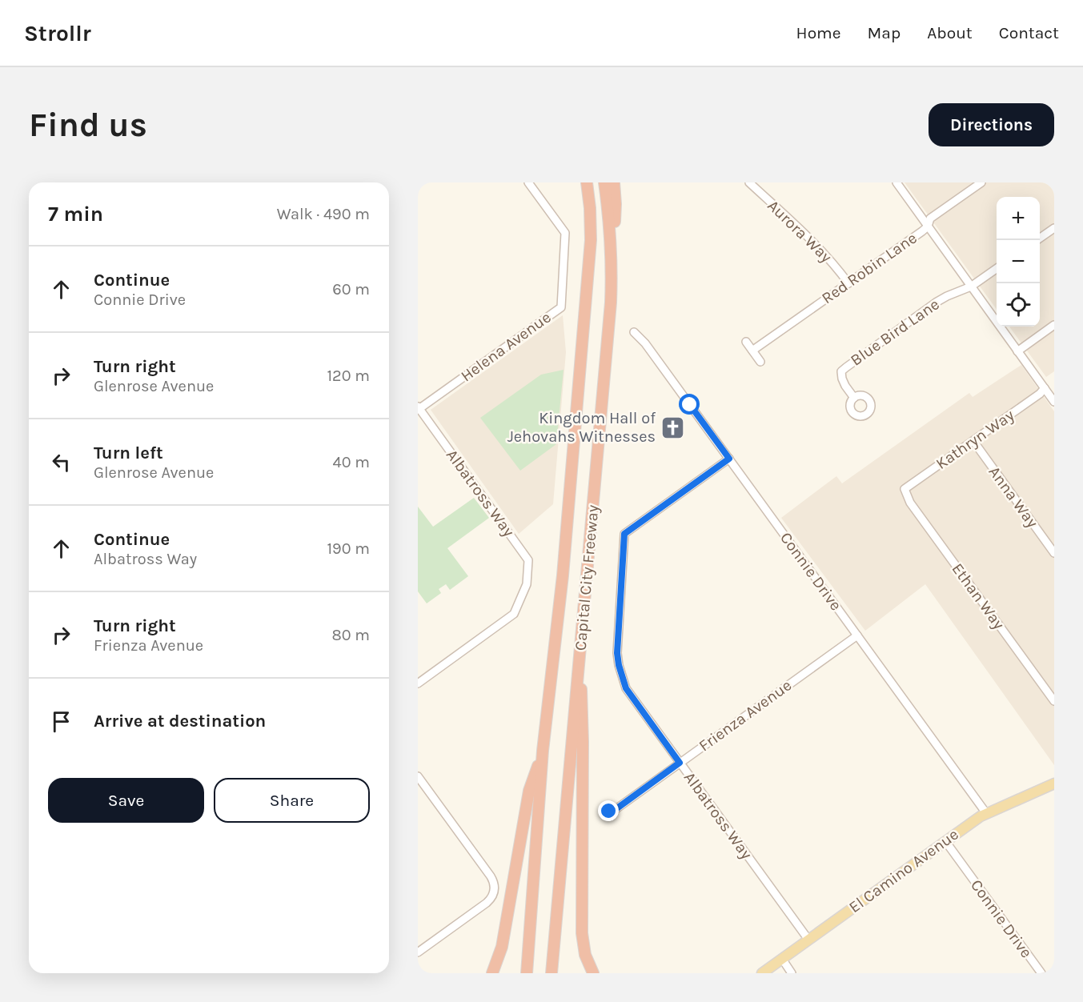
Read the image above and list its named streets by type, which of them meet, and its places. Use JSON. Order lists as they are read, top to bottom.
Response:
{
  "streets": {
    "highway": ["Capital City Freeway"],
    "main road": ["El Camino Avenue"],
    "street": [
      "Aurora Way",
      "Red Robin Lane",
      "Blue Bird Lane",
      "Helena Avenue",
      "Kathryn Way",
      "Albatross Way",
      "Anna Way",
      "Connie Drive",
      "Ethan Way",
      "Frienza Avenue"
    ]
  },
  "crossings": [
    ["Aurora Way", "Red Robin Lane"],
    ["Helena Avenue", "Albatross Way"],
    ["Kathryn Way", "Anna Way"],
    ["Kathryn Way", "Ethan Way"],
    ["Albatross Way", "Connie Drive"],
    ["Albatross Way", "Frienza Avenue"],
    ["Albatross Way", "El Camino Avenue"],
    ["Connie Drive", "Frienza Avenue"],
    ["Connie Drive", "El Camino Avenue"]
  ],
  "places": {
    "church": ["Kingdom Hall of Jehovahs Witnesses"]
  },
  "page": {
    "header": "Strollr",
    "nav": [
      "Home",
      "Map",
      "About",
      "Contact"
    ],
    "buttons": [
      "Directions",
      ["Save", "Share"]
    ],
    "title": "Find us",
    "heading": ["7 min", "Walk · 490 m"],
    "map_buttons": ["+", "−"],
    "list": [
      ["Continue", "Connie Drive", "60 m"],
      ["Turn right", "Glenrose Avenue", "120 m"],
      ["Turn left", "Glenrose Avenue", "40 m"],
      ["Continue", "Albatross Way", "190 m"],
      ["Turn right", "Frienza Avenue", "80 m"],
      "Arrive at destination"
    ]
  }
}
